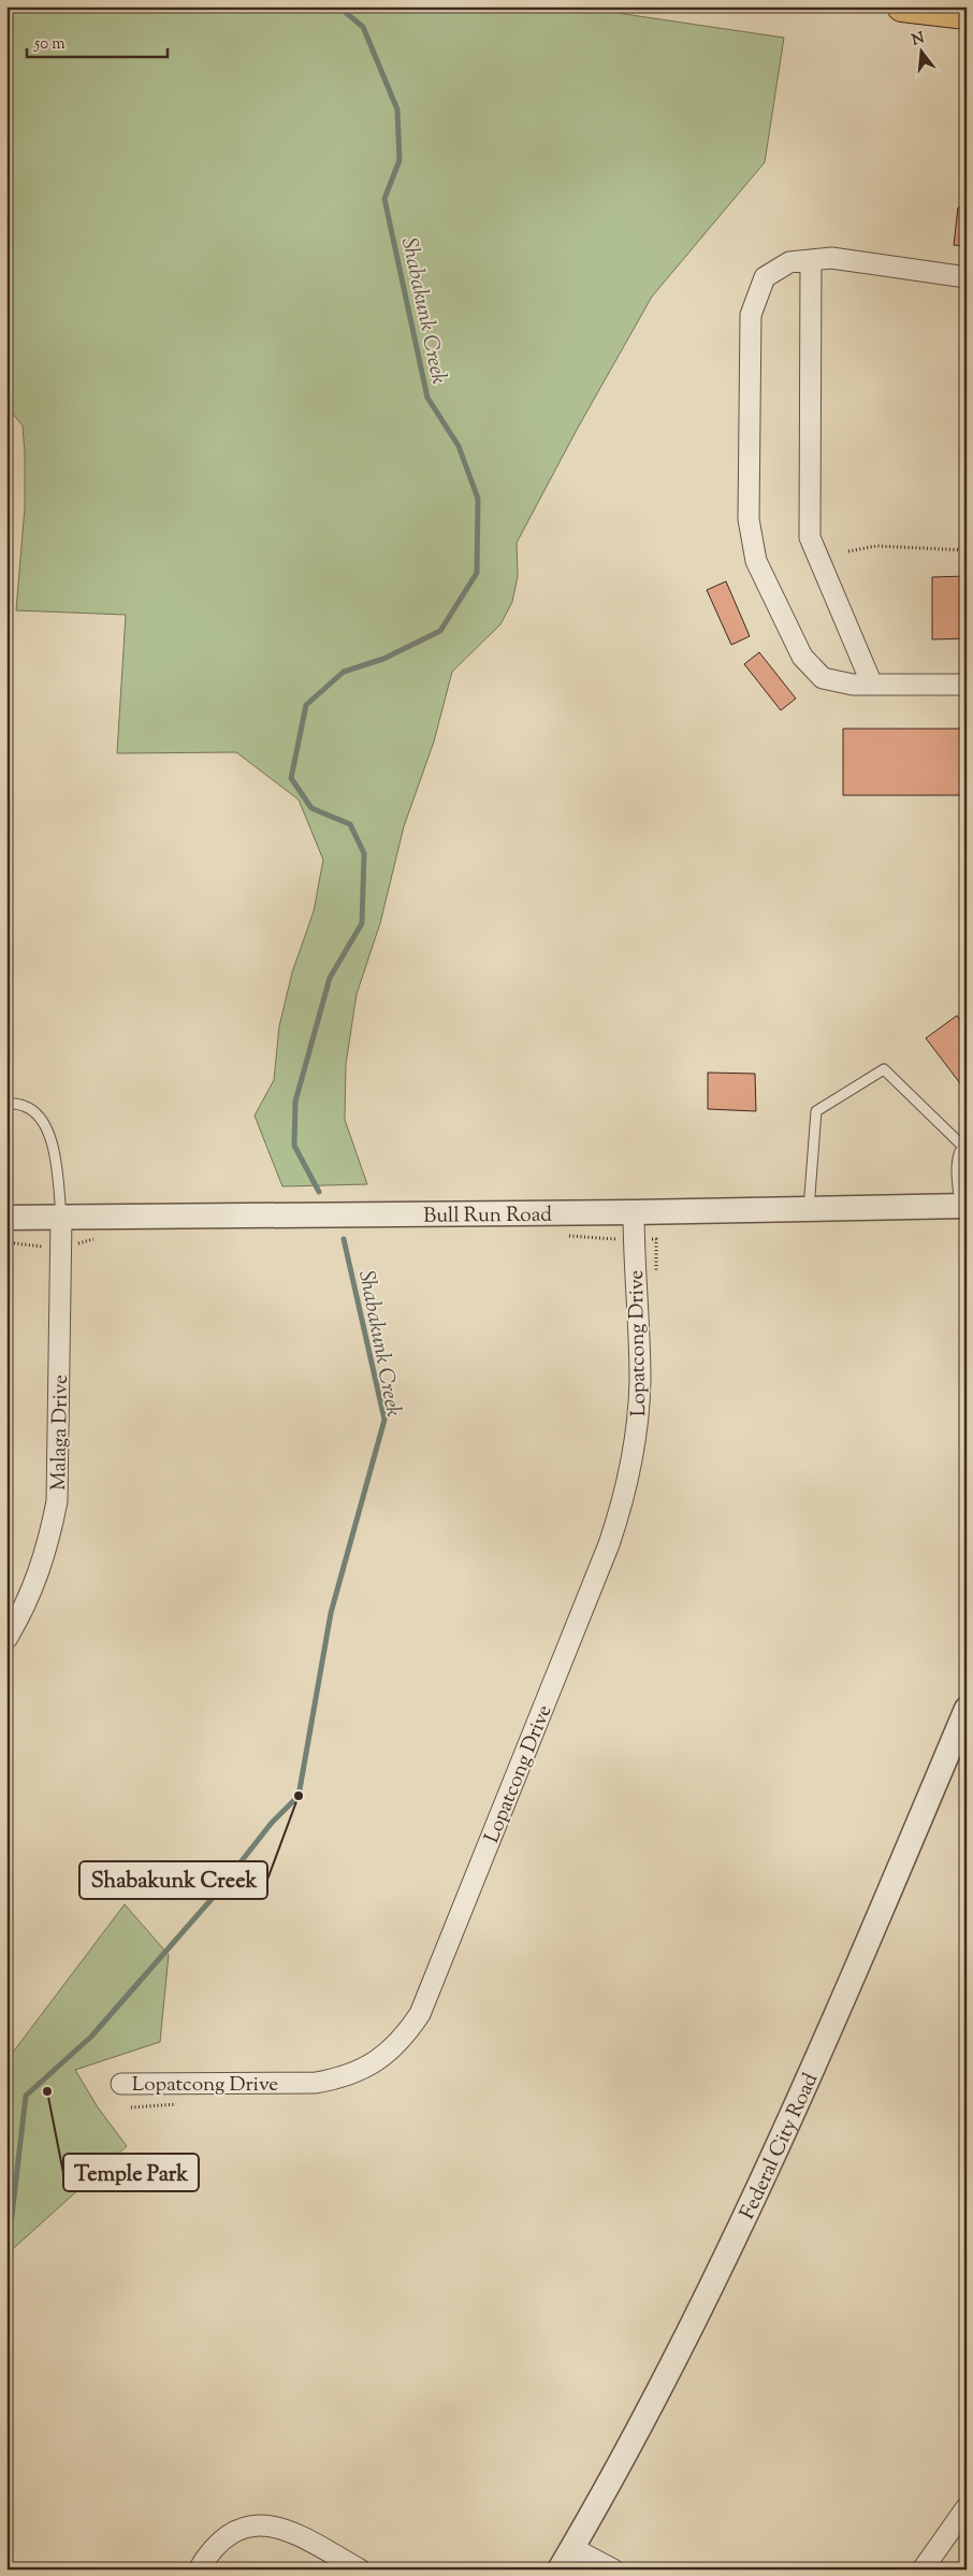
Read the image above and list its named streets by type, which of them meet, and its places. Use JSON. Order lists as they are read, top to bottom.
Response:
{
  "streets": {
    "street": [
      "Bull Run Road",
      "Lopatcong Drive",
      "Malaga Drive",
      "Federal City Road"
    ]
  },
  "crossings": [
    ["Bull Run Road", "Lopatcong Drive"],
    ["Bull Run Road", "Malaga Drive"]
  ],
  "water": ["Shabakunk Creek"],
  "places": ["Shabakunk Creek", "Temple Park"],
  "scale_bar": "50 m",
  "north": "top"
}
